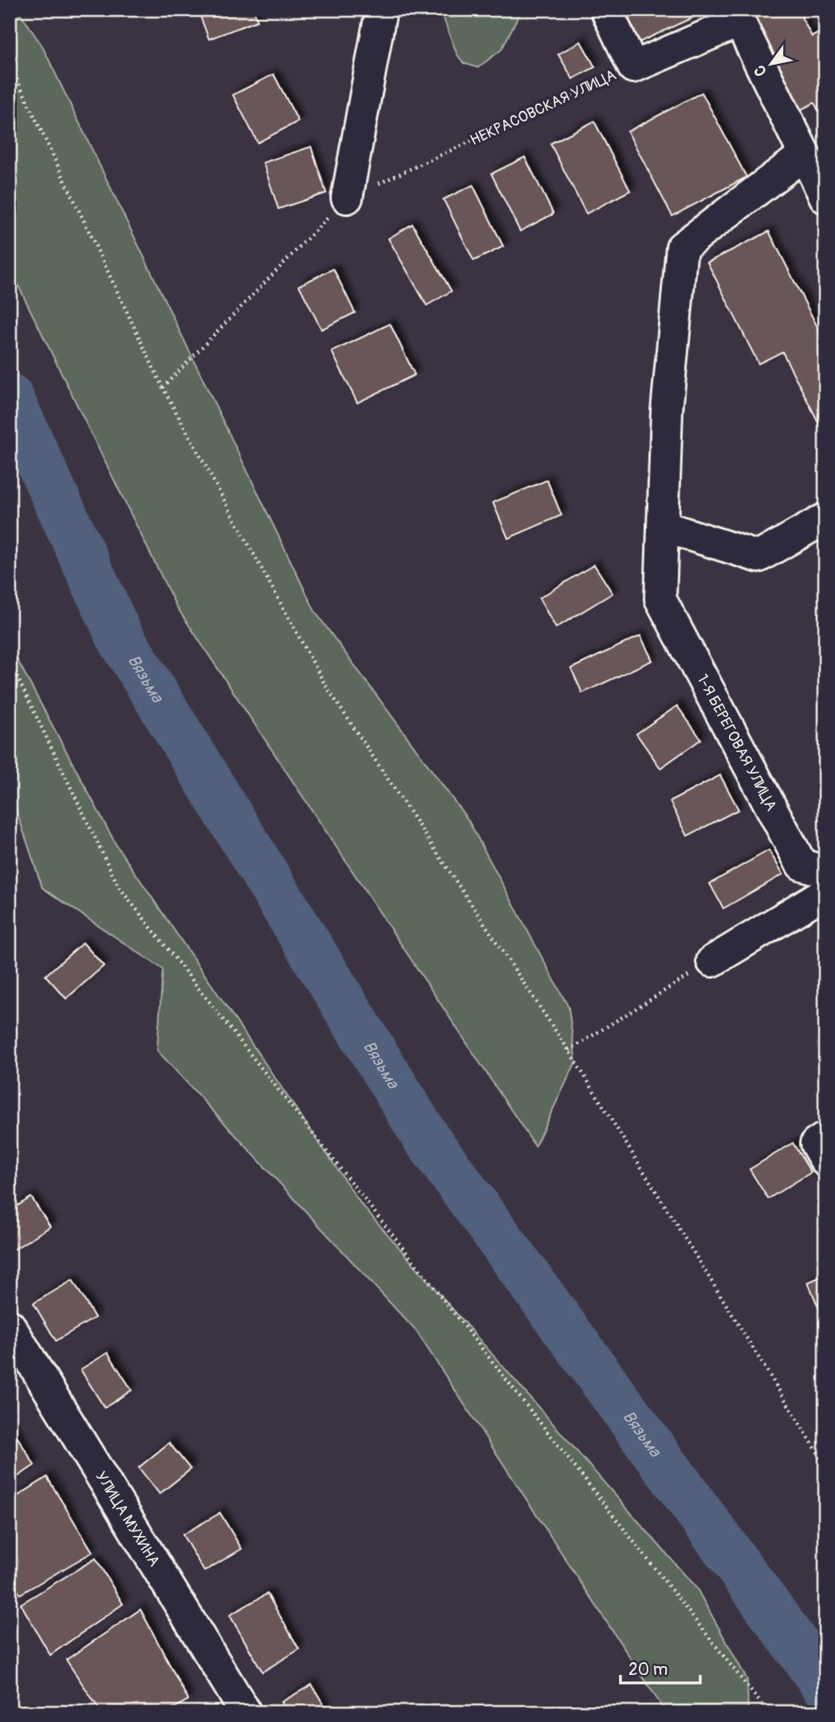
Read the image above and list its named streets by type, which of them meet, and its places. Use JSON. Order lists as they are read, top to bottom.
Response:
{
  "streets": {
    "street": ["НЕКРАСОВСКАЯ УЛИЦА", "1-Я БЕРЕГОВАЯ УЛИЦА", "УЛИЦА МУХИНА"]
  },
  "water": ["Вязьма"],
  "scale_bar": "20 m",
  "north": "bottom left"
}
